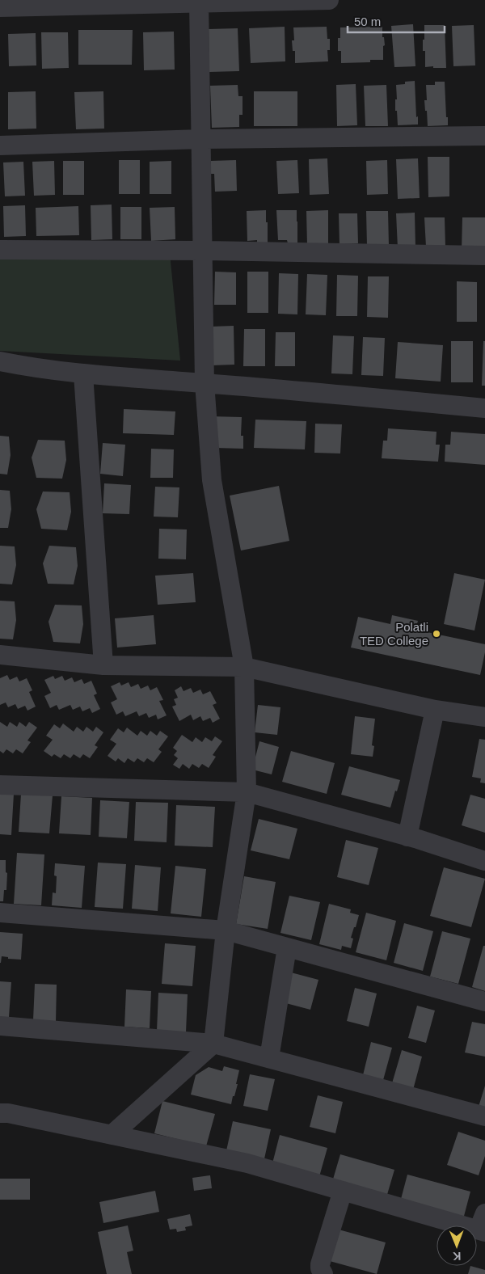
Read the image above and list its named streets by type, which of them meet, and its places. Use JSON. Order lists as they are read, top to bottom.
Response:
{
  "places": ["Polatli TED College"],
  "scale_bar": "50 m",
  "north": "bottom"
}
